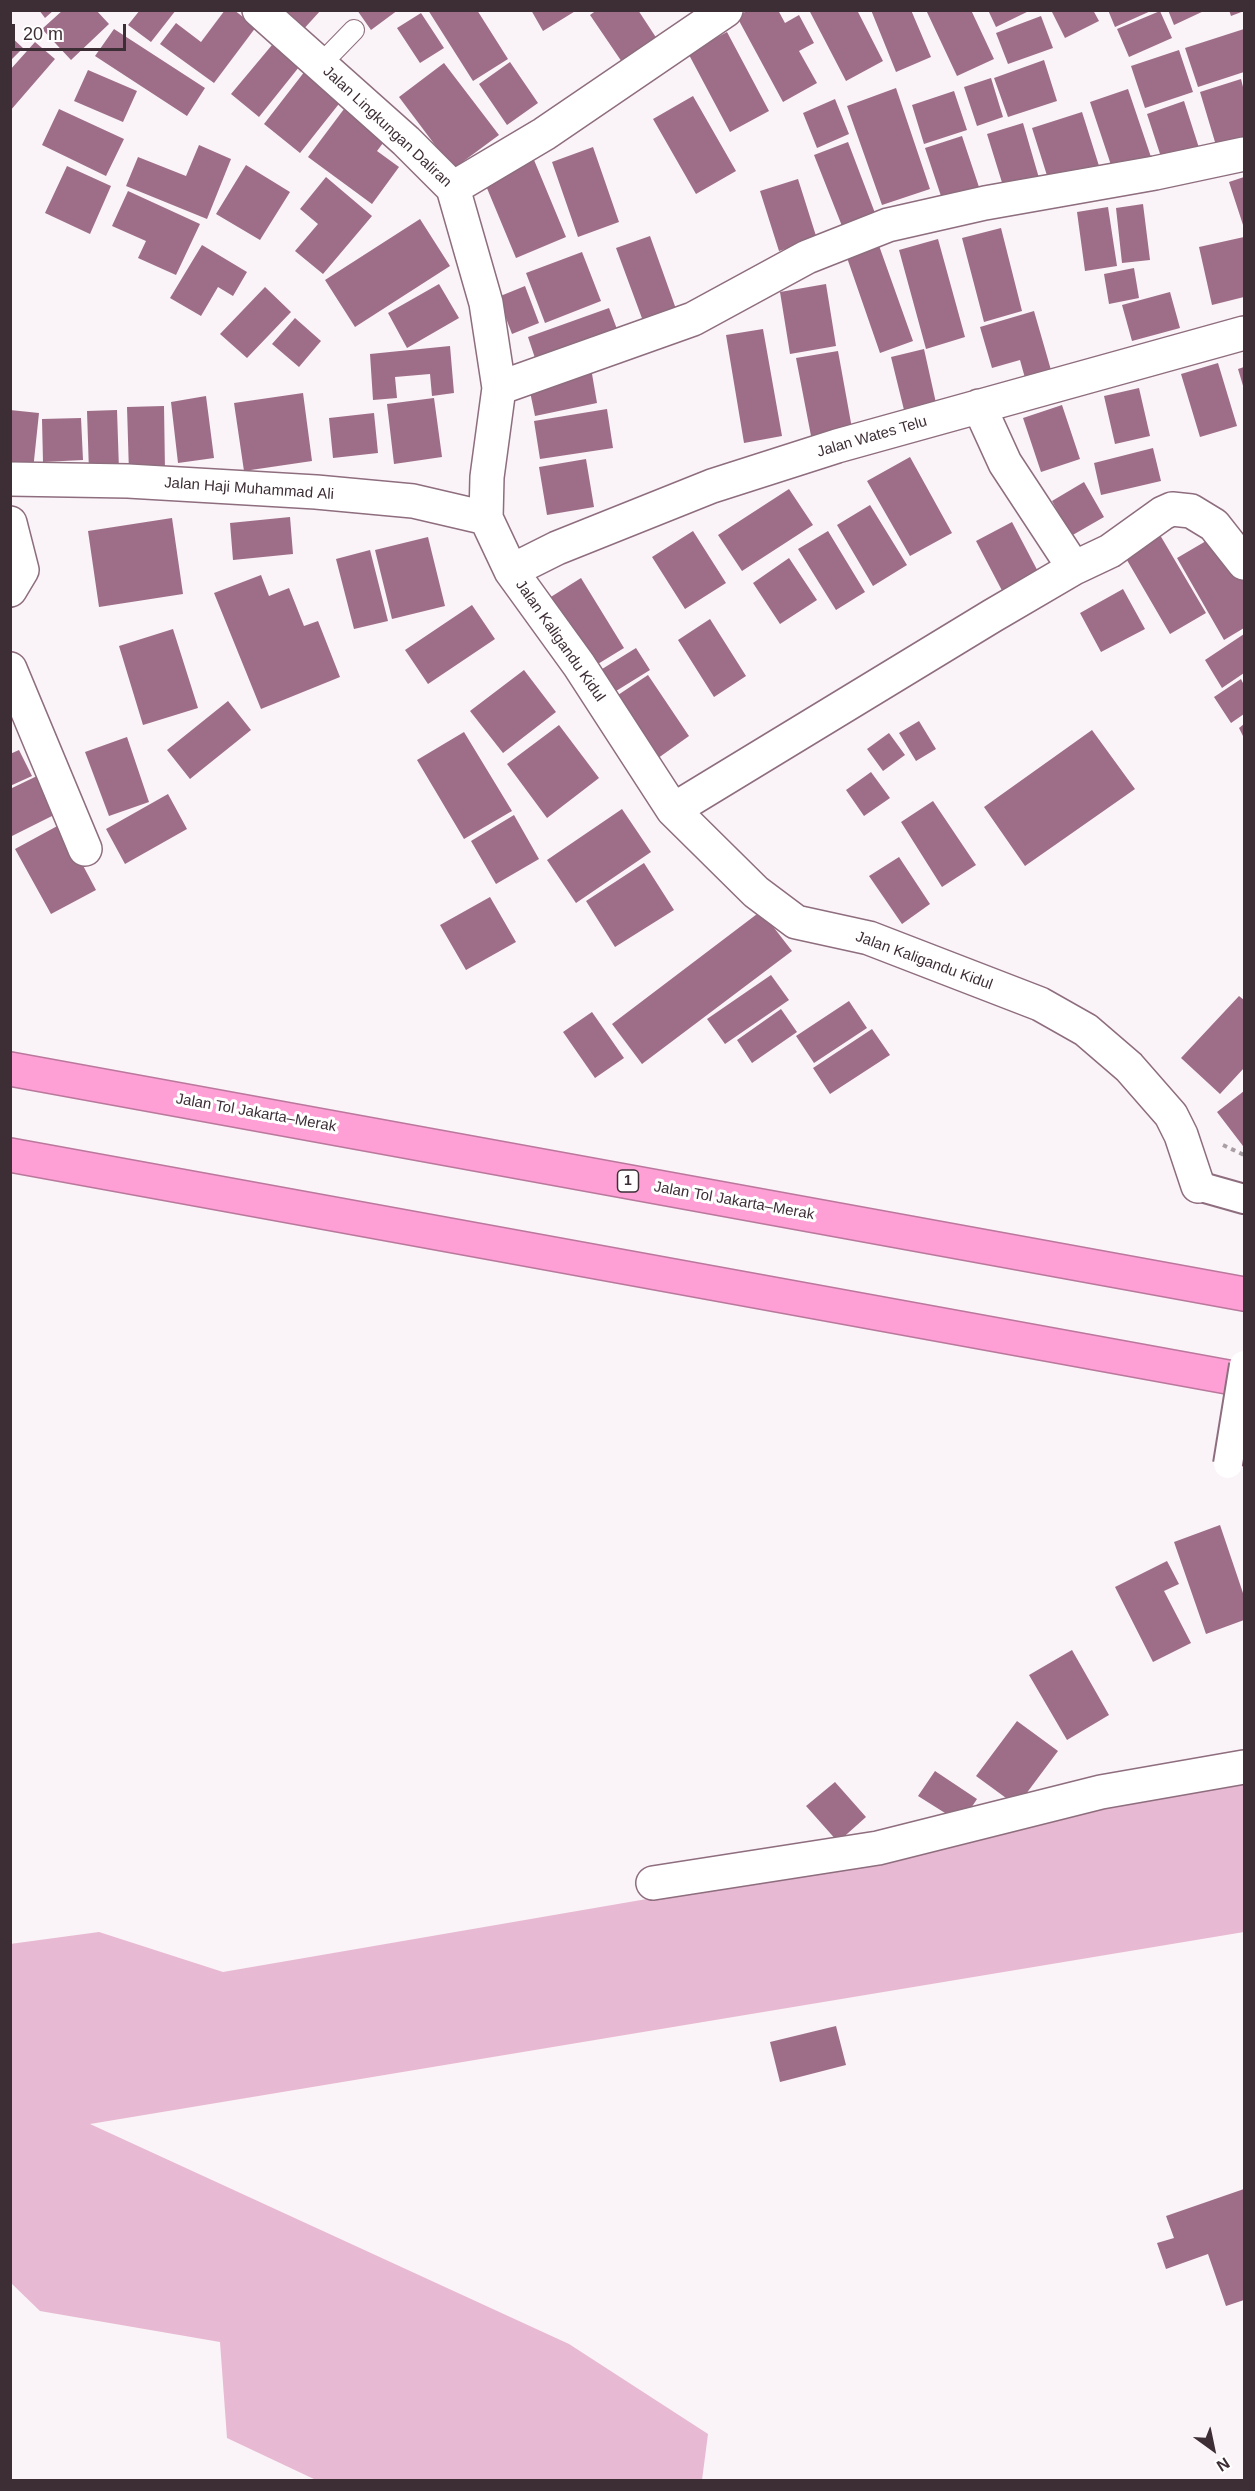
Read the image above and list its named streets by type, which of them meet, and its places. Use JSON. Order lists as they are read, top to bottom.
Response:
{
  "streets": {
    "highway": ["Jalan Tol Jakarta–Merak", "1"],
    "street": [
      "Jalan Lingkungan Daliran",
      "Jalan Wates Telu",
      "Jalan Haji Muhammad Ali",
      "Jalan Kaligandu Kidul"
    ]
  },
  "crossings": [
    ["Jalan Lingkungan Daliran", "Jalan Haji Muhammad Ali"],
    ["Jalan Lingkungan Daliran", "Jalan Kaligandu Kidul"],
    ["Jalan Wates Telu", "Jalan Kaligandu Kidul"],
    ["Jalan Haji Muhammad Ali", "Jalan Kaligandu Kidul"]
  ],
  "scale_bar": "20 m",
  "north": "bottom right"
}
